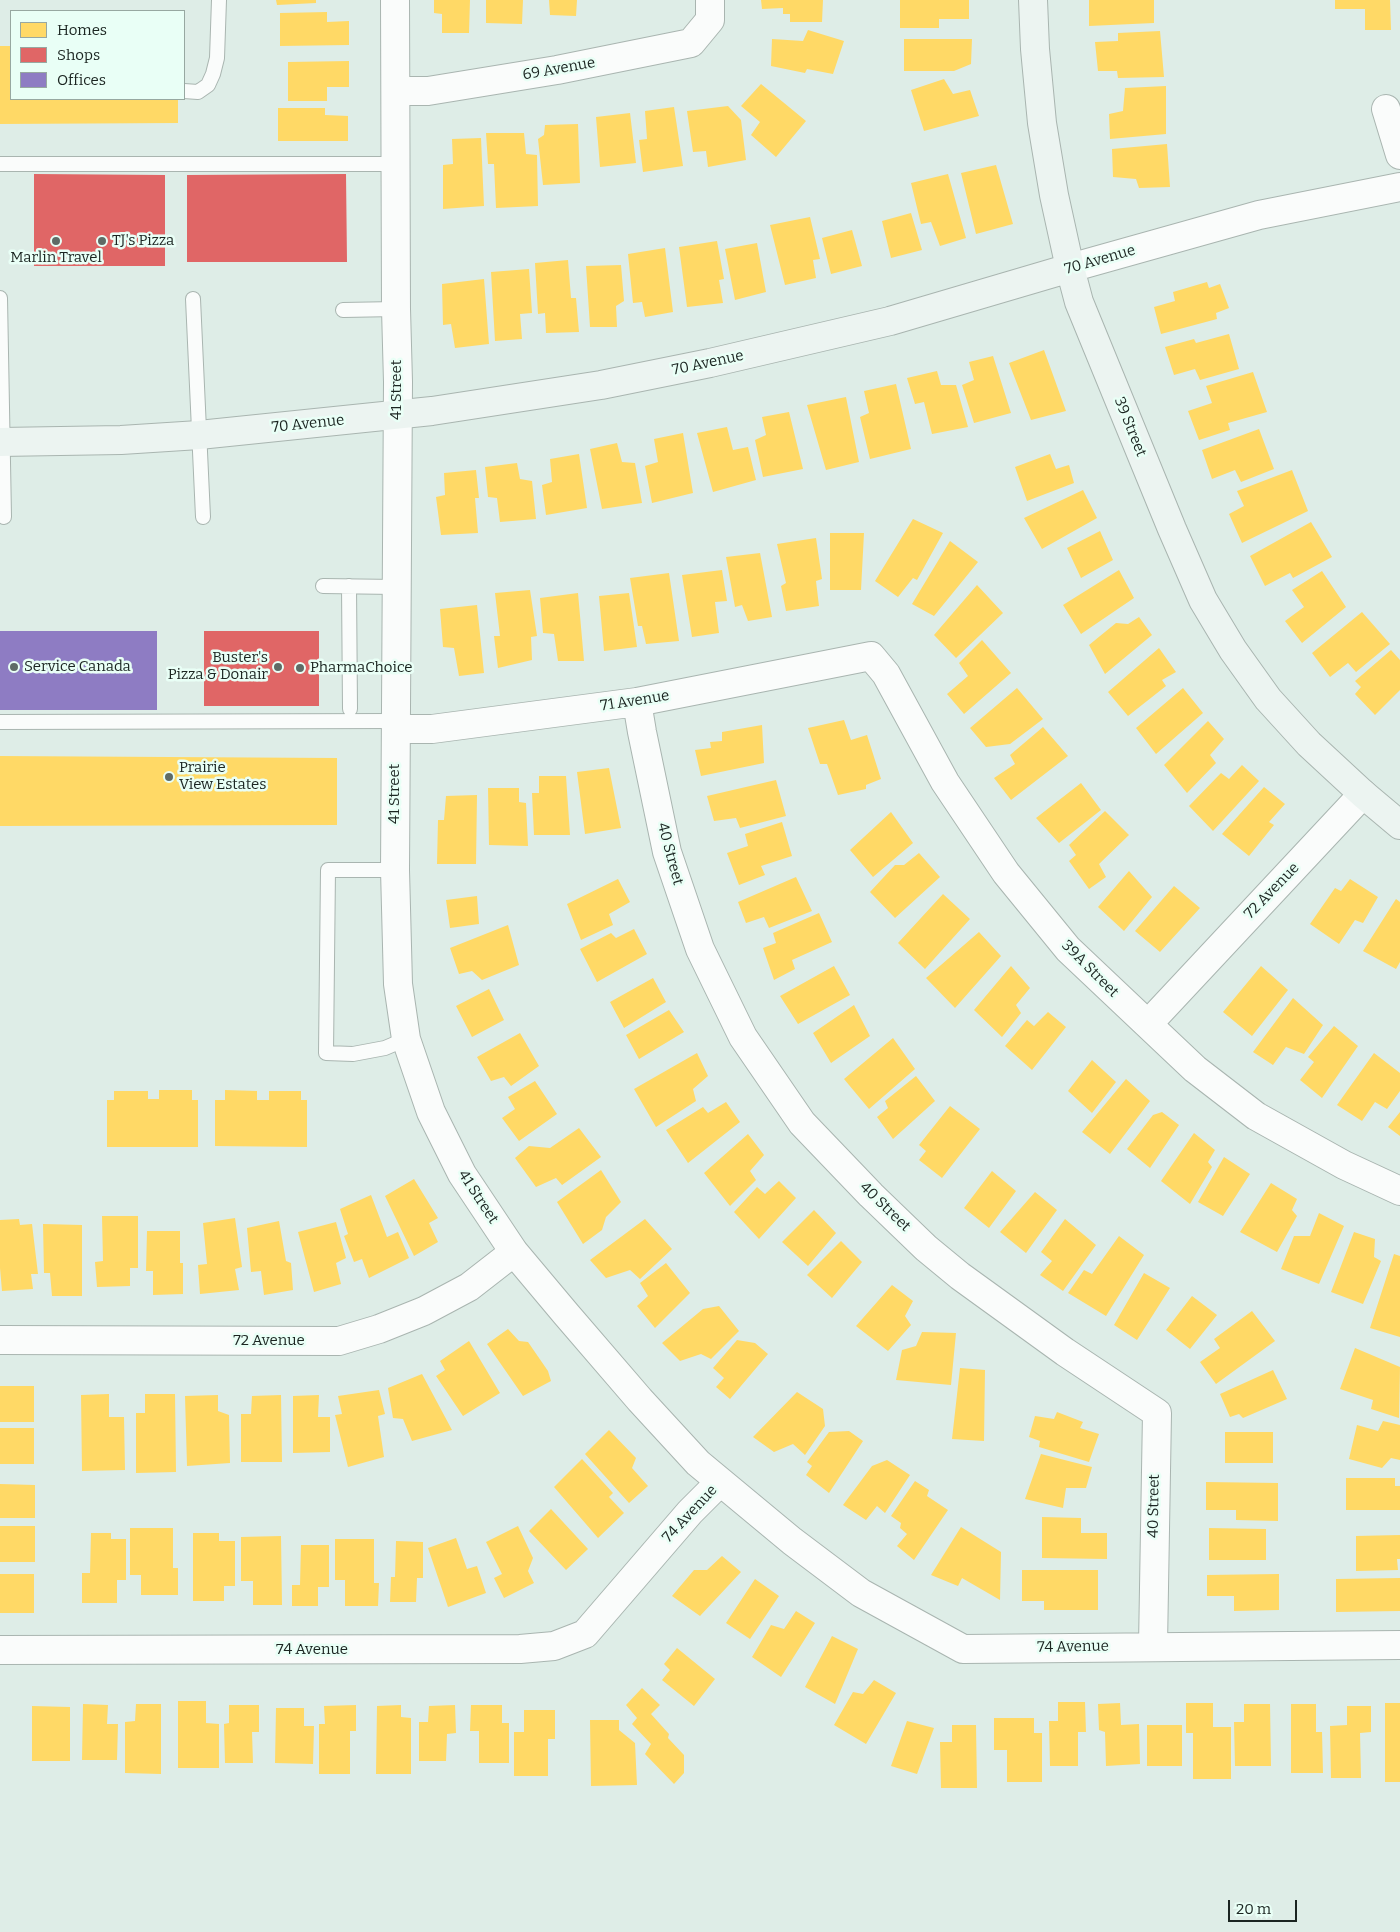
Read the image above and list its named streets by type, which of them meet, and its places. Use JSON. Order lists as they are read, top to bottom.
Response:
{
  "streets": {
    "street": [
      "69 Avenue",
      "70 Avenue",
      "41 Street",
      "39 Street",
      "71 Avenue",
      "40 Street",
      "72 Avenue",
      "39A Street",
      "74 Avenue"
    ]
  },
  "crossings": [
    ["69 Avenue", "41 Street"],
    ["70 Avenue", "41 Street"],
    ["70 Avenue", "39 Street"],
    ["41 Street", "71 Avenue"],
    ["41 Street", "72 Avenue"],
    ["41 Street", "74 Avenue"],
    ["39 Street", "72 Avenue"],
    ["71 Avenue", "40 Street"],
    ["71 Avenue", "39A Street"],
    ["40 Street", "74 Avenue"],
    ["72 Avenue", "39A Street"]
  ],
  "places": [
    "Marlin Travel",
    "TJ's Pizza",
    "Service Canada",
    "Buster's Pizza & Donair",
    "PharmaChoice",
    "Prairie View Estates"
  ],
  "legend": ["Homes", "Shops", "Offices"],
  "scale_bar": "20 m"
}
